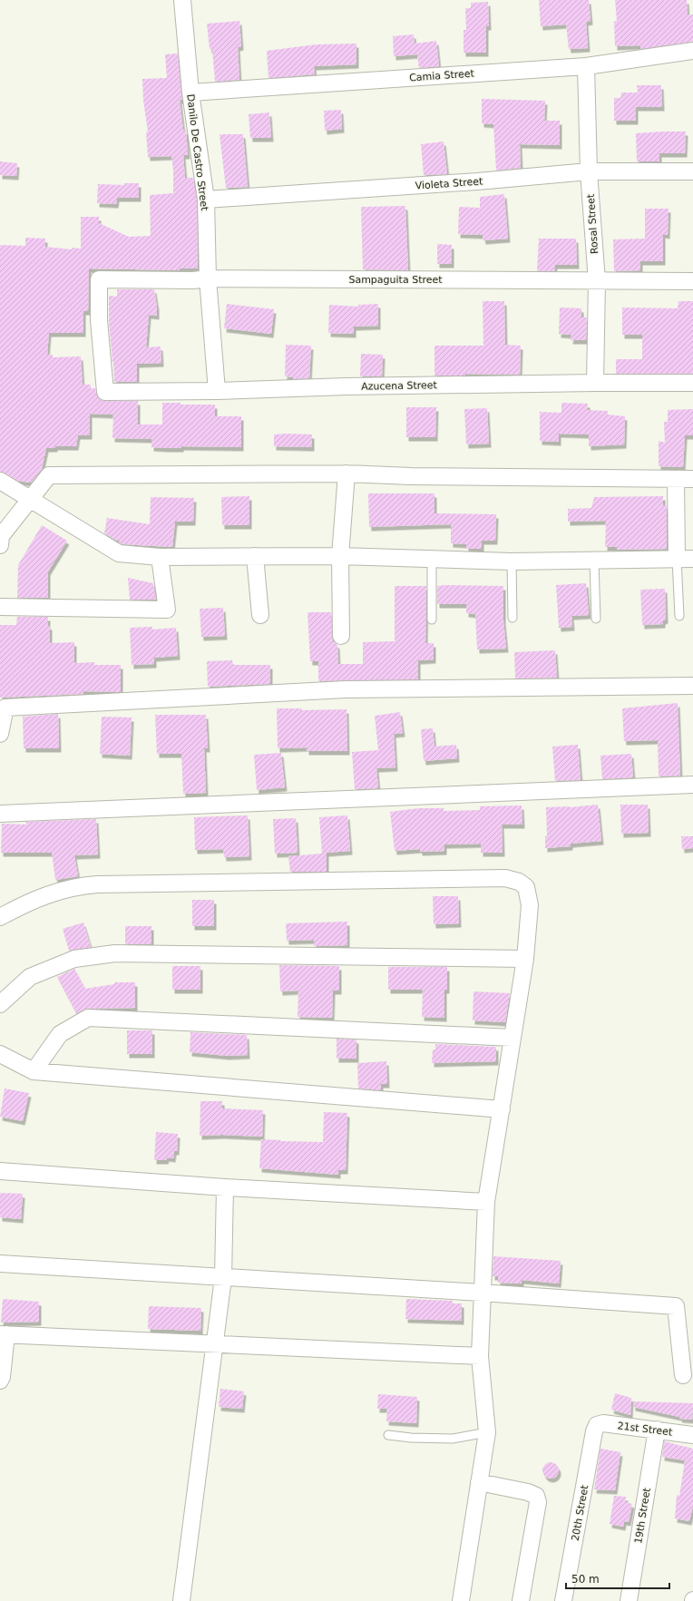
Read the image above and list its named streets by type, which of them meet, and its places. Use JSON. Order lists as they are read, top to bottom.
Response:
{
  "streets": {
    "street": [
      "Camia Street",
      "Danilo De Castro Street",
      "Violeta Street",
      "Rosal Street",
      "Sampaguita Street",
      "Azucena Street",
      "21st Street",
      "20th Street",
      "19th Street"
    ]
  },
  "crossings": [
    ["Camia Street", "Danilo De Castro Street"],
    ["Camia Street", "Rosal Street"],
    ["Danilo De Castro Street", "Violeta Street"],
    ["Danilo De Castro Street", "Sampaguita Street"],
    ["Danilo De Castro Street", "Azucena Street"],
    ["Violeta Street", "Rosal Street"],
    ["Rosal Street", "Sampaguita Street"],
    ["Rosal Street", "Azucena Street"],
    ["Sampaguita Street", "Azucena Street"],
    ["21st Street", "20th Street"],
    ["21st Street", "19th Street"]
  ],
  "scale_bar": "50 m"
}
